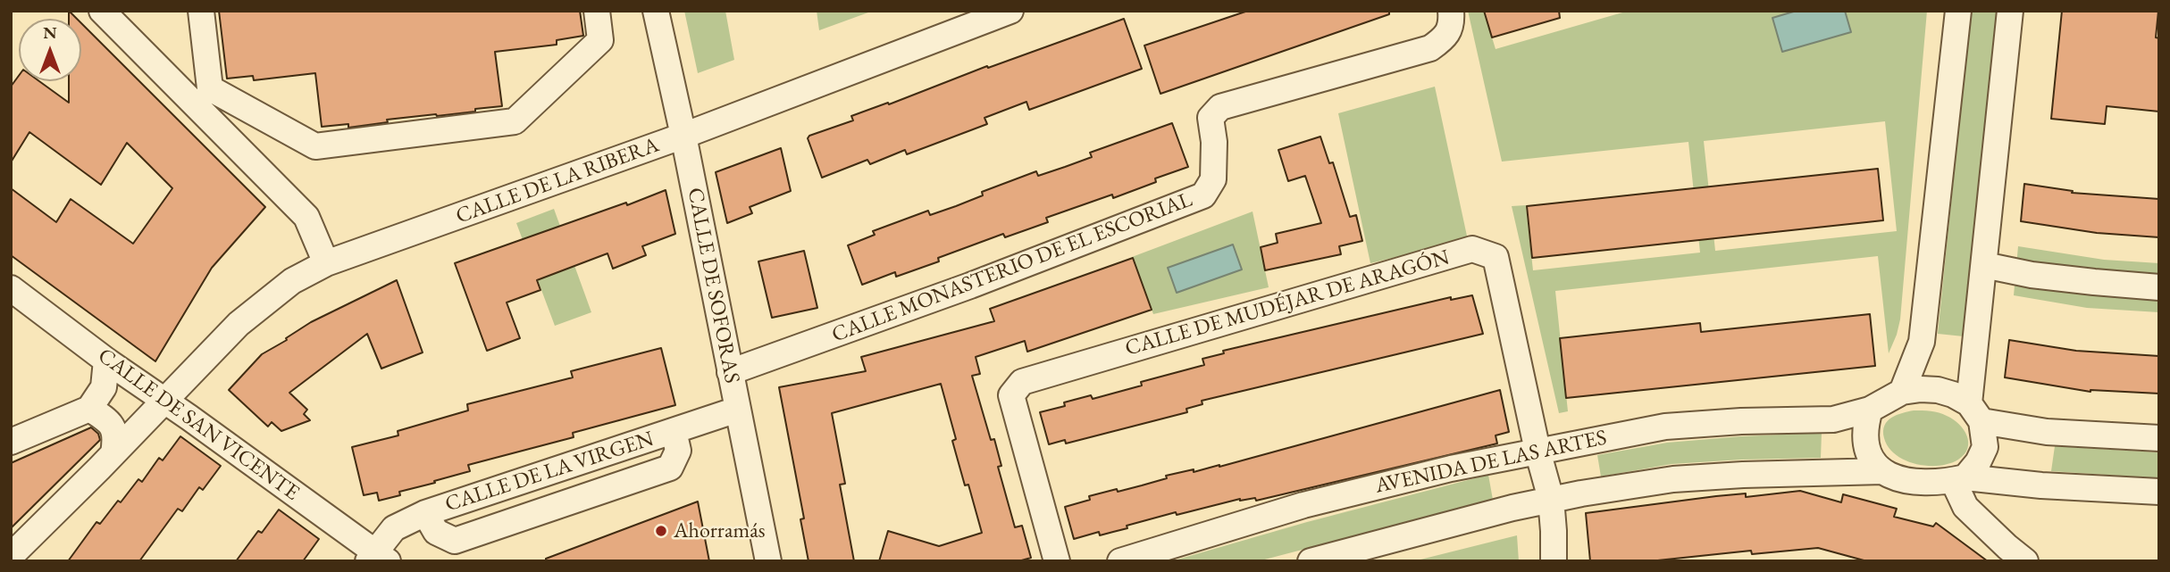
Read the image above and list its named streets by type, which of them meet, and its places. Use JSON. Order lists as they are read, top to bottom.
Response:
{
  "streets": {
    "street": [
      "CALLE DE LA RIBERA",
      "CALLE MONASTERIO DE EL ESCORIAL",
      "CALLE DE SOFORAS",
      "CALLE DE MUDÉJAR DE ARAGÓN",
      "CALLE DE SAN VICENTE",
      "AVENIDA DE LAS ARTES",
      "CALLE DE LA VIRGEN"
    ]
  },
  "crossings": [
    ["CALLE DE LA RIBERA", "CALLE DE SOFORAS"],
    ["CALLE DE LA RIBERA", "CALLE DE SAN VICENTE"],
    ["CALLE MONASTERIO DE EL ESCORIAL", "CALLE DE SOFORAS"],
    ["CALLE DE SOFORAS", "CALLE DE LA VIRGEN"],
    ["CALLE DE MUDÉJAR DE ARAGÓN", "AVENIDA DE LAS ARTES"],
    ["CALLE DE SAN VICENTE", "CALLE DE LA VIRGEN"]
  ],
  "places": ["Ahorramás"],
  "north": "top"
}
